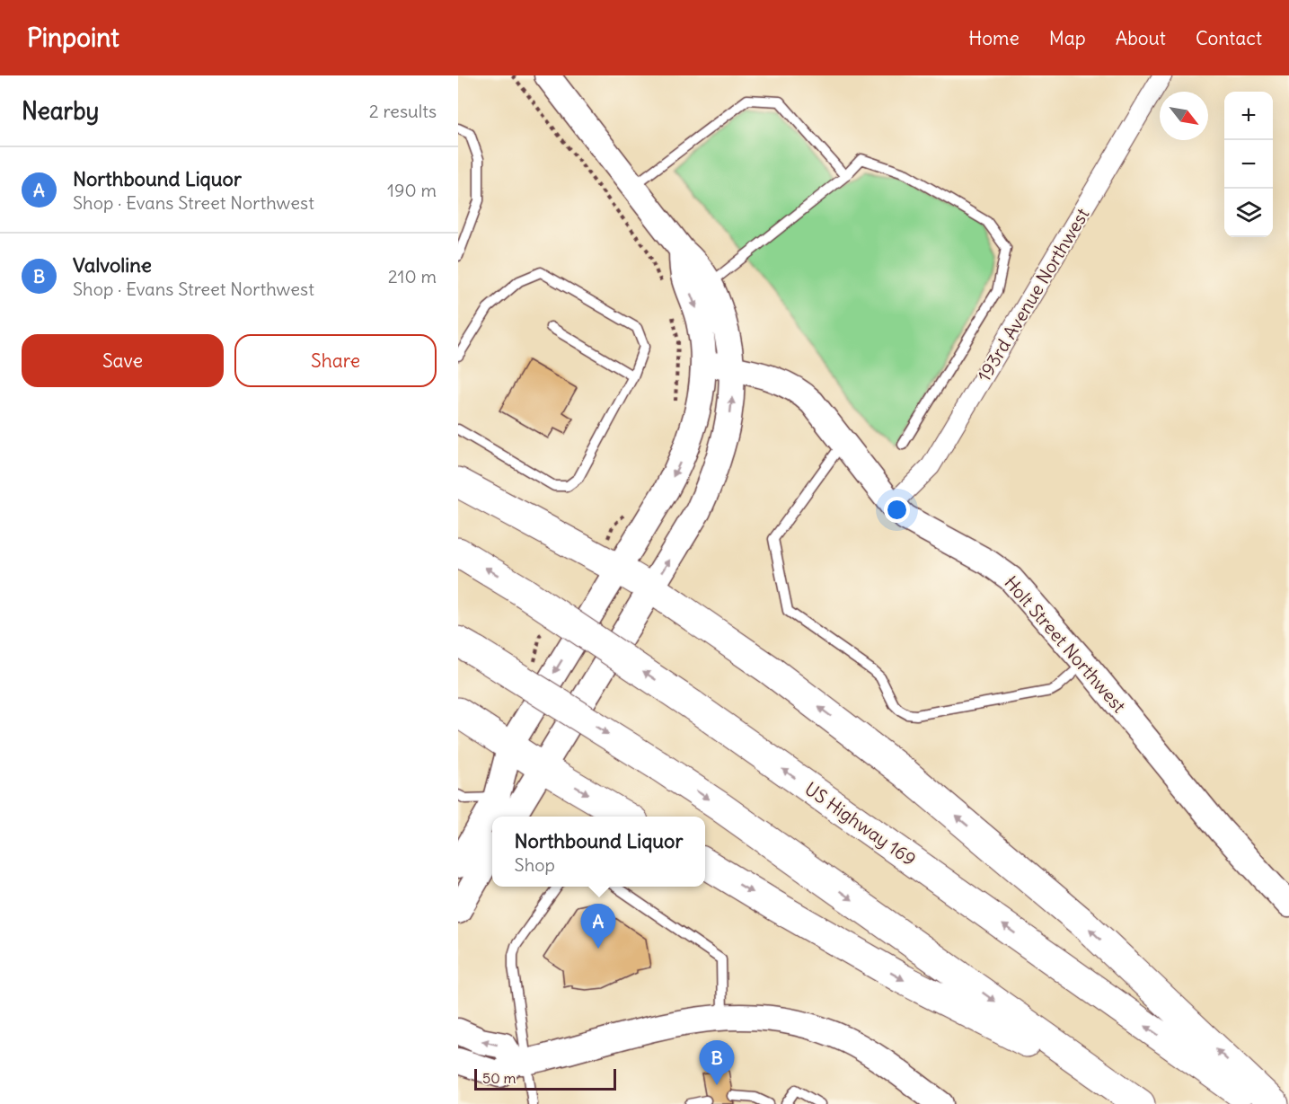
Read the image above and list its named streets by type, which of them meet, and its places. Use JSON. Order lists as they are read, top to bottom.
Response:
{
  "streets": {
    "highway": ["US Highway 169"],
    "street": ["193rd Avenue Northwest", "Holt Street Northwest"]
  },
  "crossings": [
    ["193rd Avenue Northwest", "Holt Street Northwest"]
  ],
  "scale_bar": "50 m",
  "north": "bottom right",
  "page": {
    "header": "Pinpoint",
    "nav": [
      "Home",
      "Map",
      "About",
      "Contact"
    ],
    "heading": ["Nearby", "2 results"],
    "map_buttons": ["+", "−"],
    "list": [
      {
        "mark": "A",
        "name": "Northbound Liquor",
        "note": "Shop · Evans Street Northwest",
        "value": "190 m"
      },
      {
        "mark": "B",
        "name": "Valvoline",
        "note": "Shop · Evans Street Northwest",
        "value": "210 m"
      }
    ],
    "buttons": ["Save", "Share"],
    "popup": ["Northbound Liquor", "Shop"],
    "pins": ["A", "B"],
    "scale": "50 m"
  }
}
